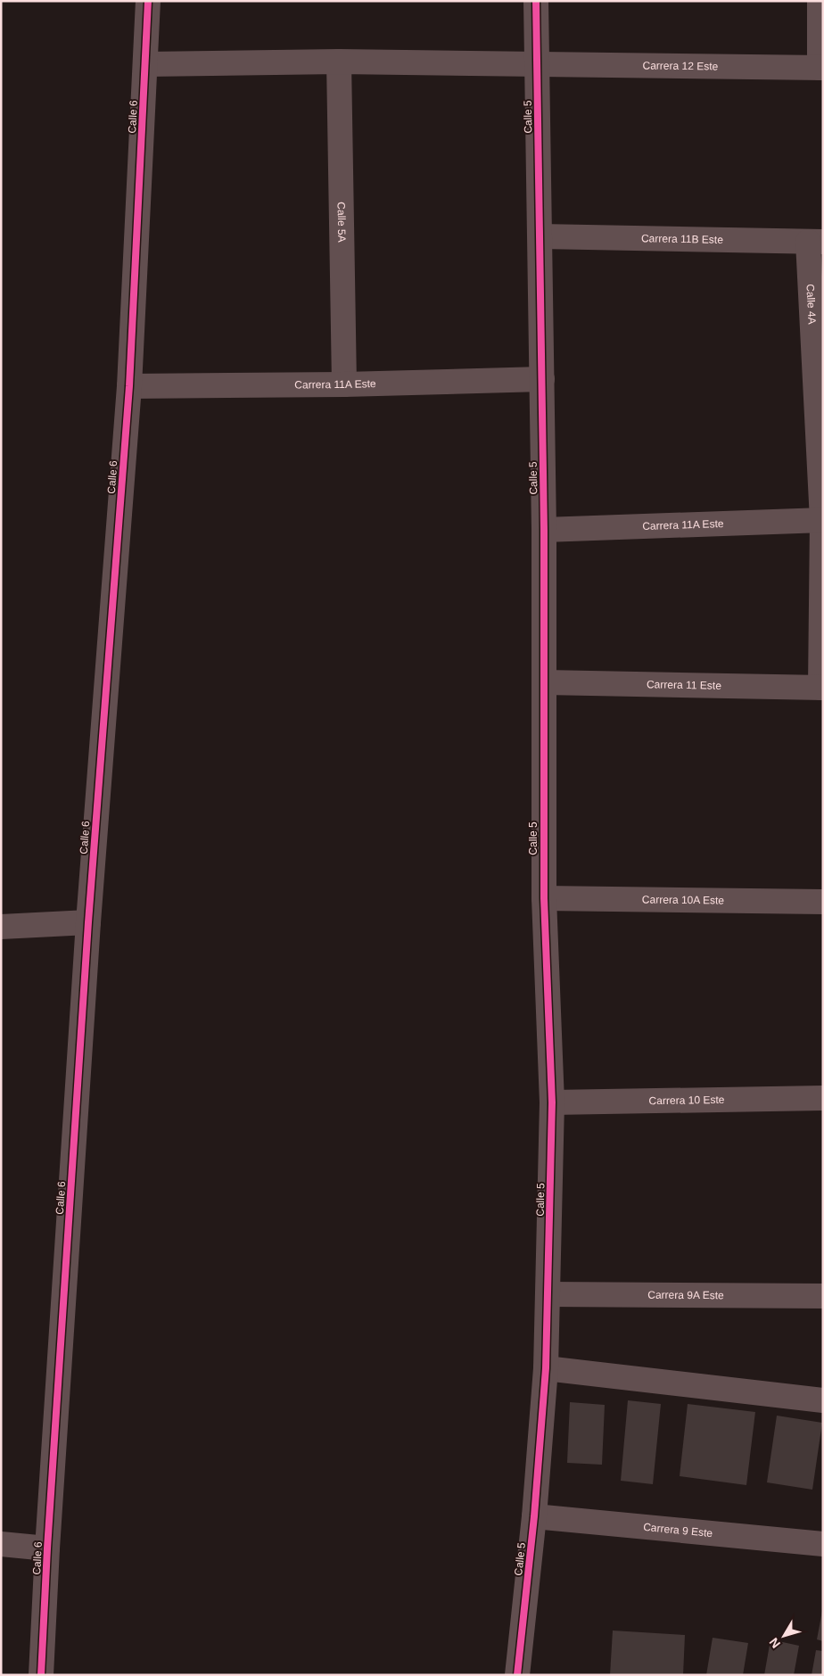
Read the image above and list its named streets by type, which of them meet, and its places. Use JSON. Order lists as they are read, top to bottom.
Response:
{
  "streets": {
    "street": [
      "Carrera 12 Este",
      "Calle 6",
      "Calle 5",
      "Calle 5A",
      "Carrera 11B Este",
      "Calle 4A",
      "Carrera 11A Este",
      "Carrera 11 Este",
      "Carrera 10A Este",
      "Carrera 10 Este",
      "Carrera 9A Este",
      "Carrera 9 Este"
    ]
  },
  "crossings": [
    ["Carrera 12 Este", "Calle 6"],
    ["Carrera 12 Este", "Calle 5"],
    ["Carrera 12 Este", "Calle 5A"],
    ["Calle 6", "Carrera 11A Este"],
    ["Calle 5", "Carrera 11B Este"],
    ["Calle 5", "Carrera 11A Este"],
    ["Calle 5", "Carrera 11 Este"],
    ["Calle 5", "Carrera 10A Este"],
    ["Calle 5", "Carrera 10 Este"],
    ["Calle 5", "Carrera 9A Este"],
    ["Calle 5", "Carrera 9 Este"],
    ["Calle 5A", "Carrera 11A Este"],
    ["Carrera 11B Este", "Calle 4A"],
    ["Calle 4A", "Carrera 11A Este"],
    ["Calle 4A", "Carrera 11 Este"]
  ],
  "north": "bottom left"
}
